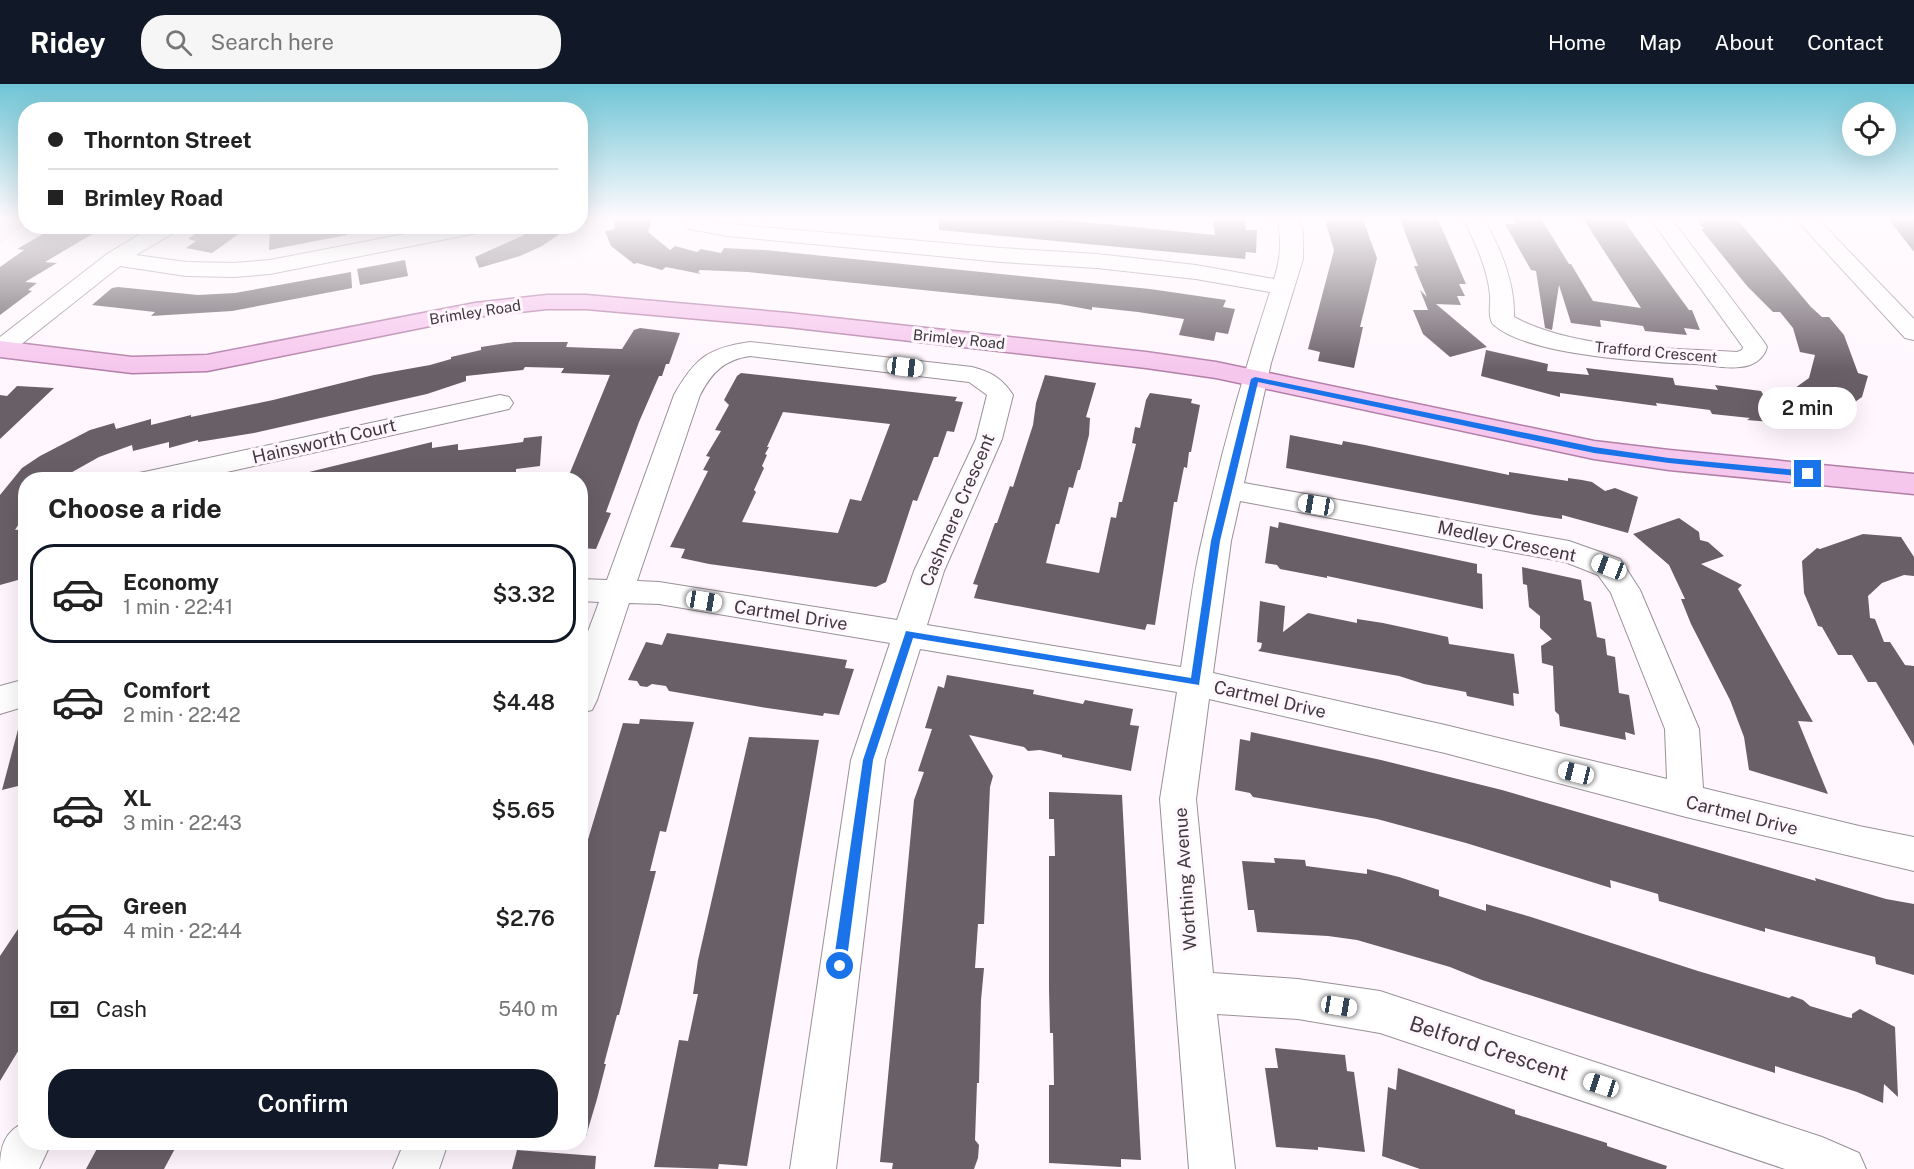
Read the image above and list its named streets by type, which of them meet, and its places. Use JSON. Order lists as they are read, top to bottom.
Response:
{
  "streets": {
    "main road": ["Brimley Road"],
    "street": [
      "Trafford Crescent",
      "Hainsworth Court",
      "Cashmere Crescent",
      "Medley Crescent",
      "Cartmel Drive",
      "Worthing Avenue",
      "Belford Crescent"
    ]
  },
  "crossings": [
    ["Brimley Road", "Worthing Avenue"],
    ["Cashmere Crescent", "Cartmel Drive"],
    ["Medley Crescent", "Cartmel Drive"],
    ["Medley Crescent", "Worthing Avenue"],
    ["Cartmel Drive", "Worthing Avenue"],
    ["Worthing Avenue", "Belford Crescent"]
  ],
  "page": {
    "header": "Ridey",
    "search": "Search here",
    "nav": [
      "Home",
      "Map",
      "About",
      "Contact"
    ],
    "banner": ["Thornton Street", "Brimley Road"],
    "bubble": "2 min",
    "heading": "Choose a ride",
    "list": [
      {
        "name": "Economy",
        "note": "1 min · 22:41",
        "value": "$3.32"
      },
      {
        "name": "Comfort",
        "note": "2 min · 22:42",
        "value": "$4.48"
      },
      {
        "name": "XL",
        "note": "3 min · 22:43",
        "value": "$5.65"
      },
      {
        "name": "Green",
        "note": "4 min · 22:44",
        "value": "$2.76"
      }
    ],
    "pay": ["Cash", "540 m"],
    "buttons": "Confirm"
  }
}
